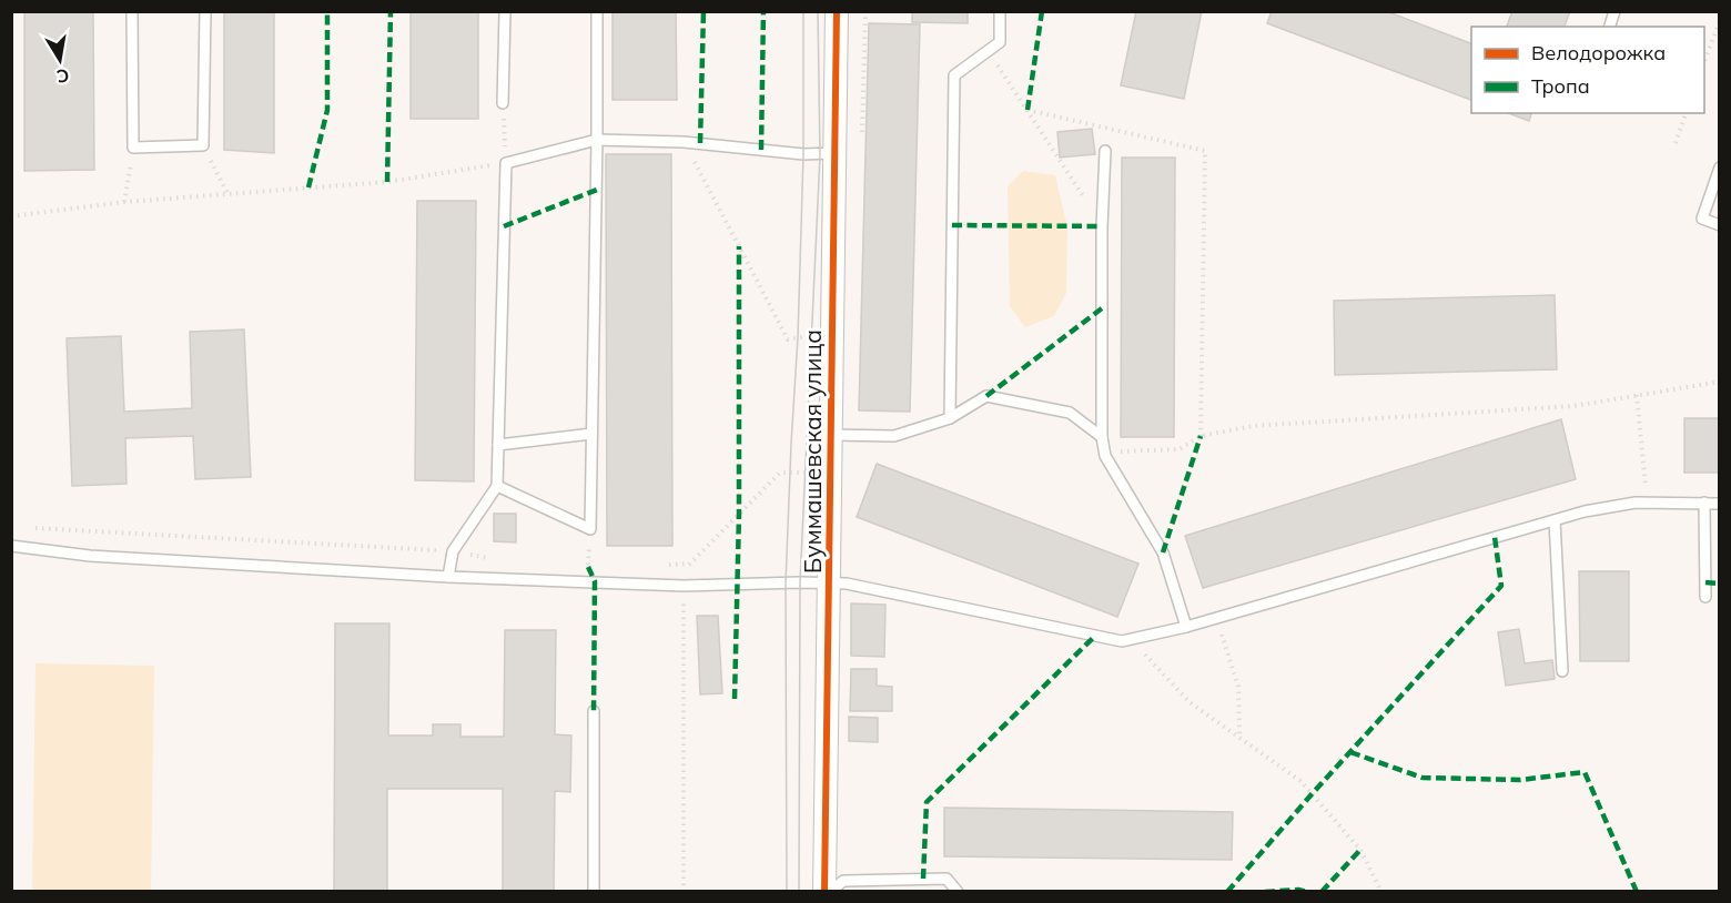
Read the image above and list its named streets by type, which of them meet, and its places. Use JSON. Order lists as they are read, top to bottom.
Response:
{
  "streets": {
    "street": ["Буммашевская улица"]
  },
  "legend": ["Велодорожка", "Тропа"],
  "north": "bottom"
}
